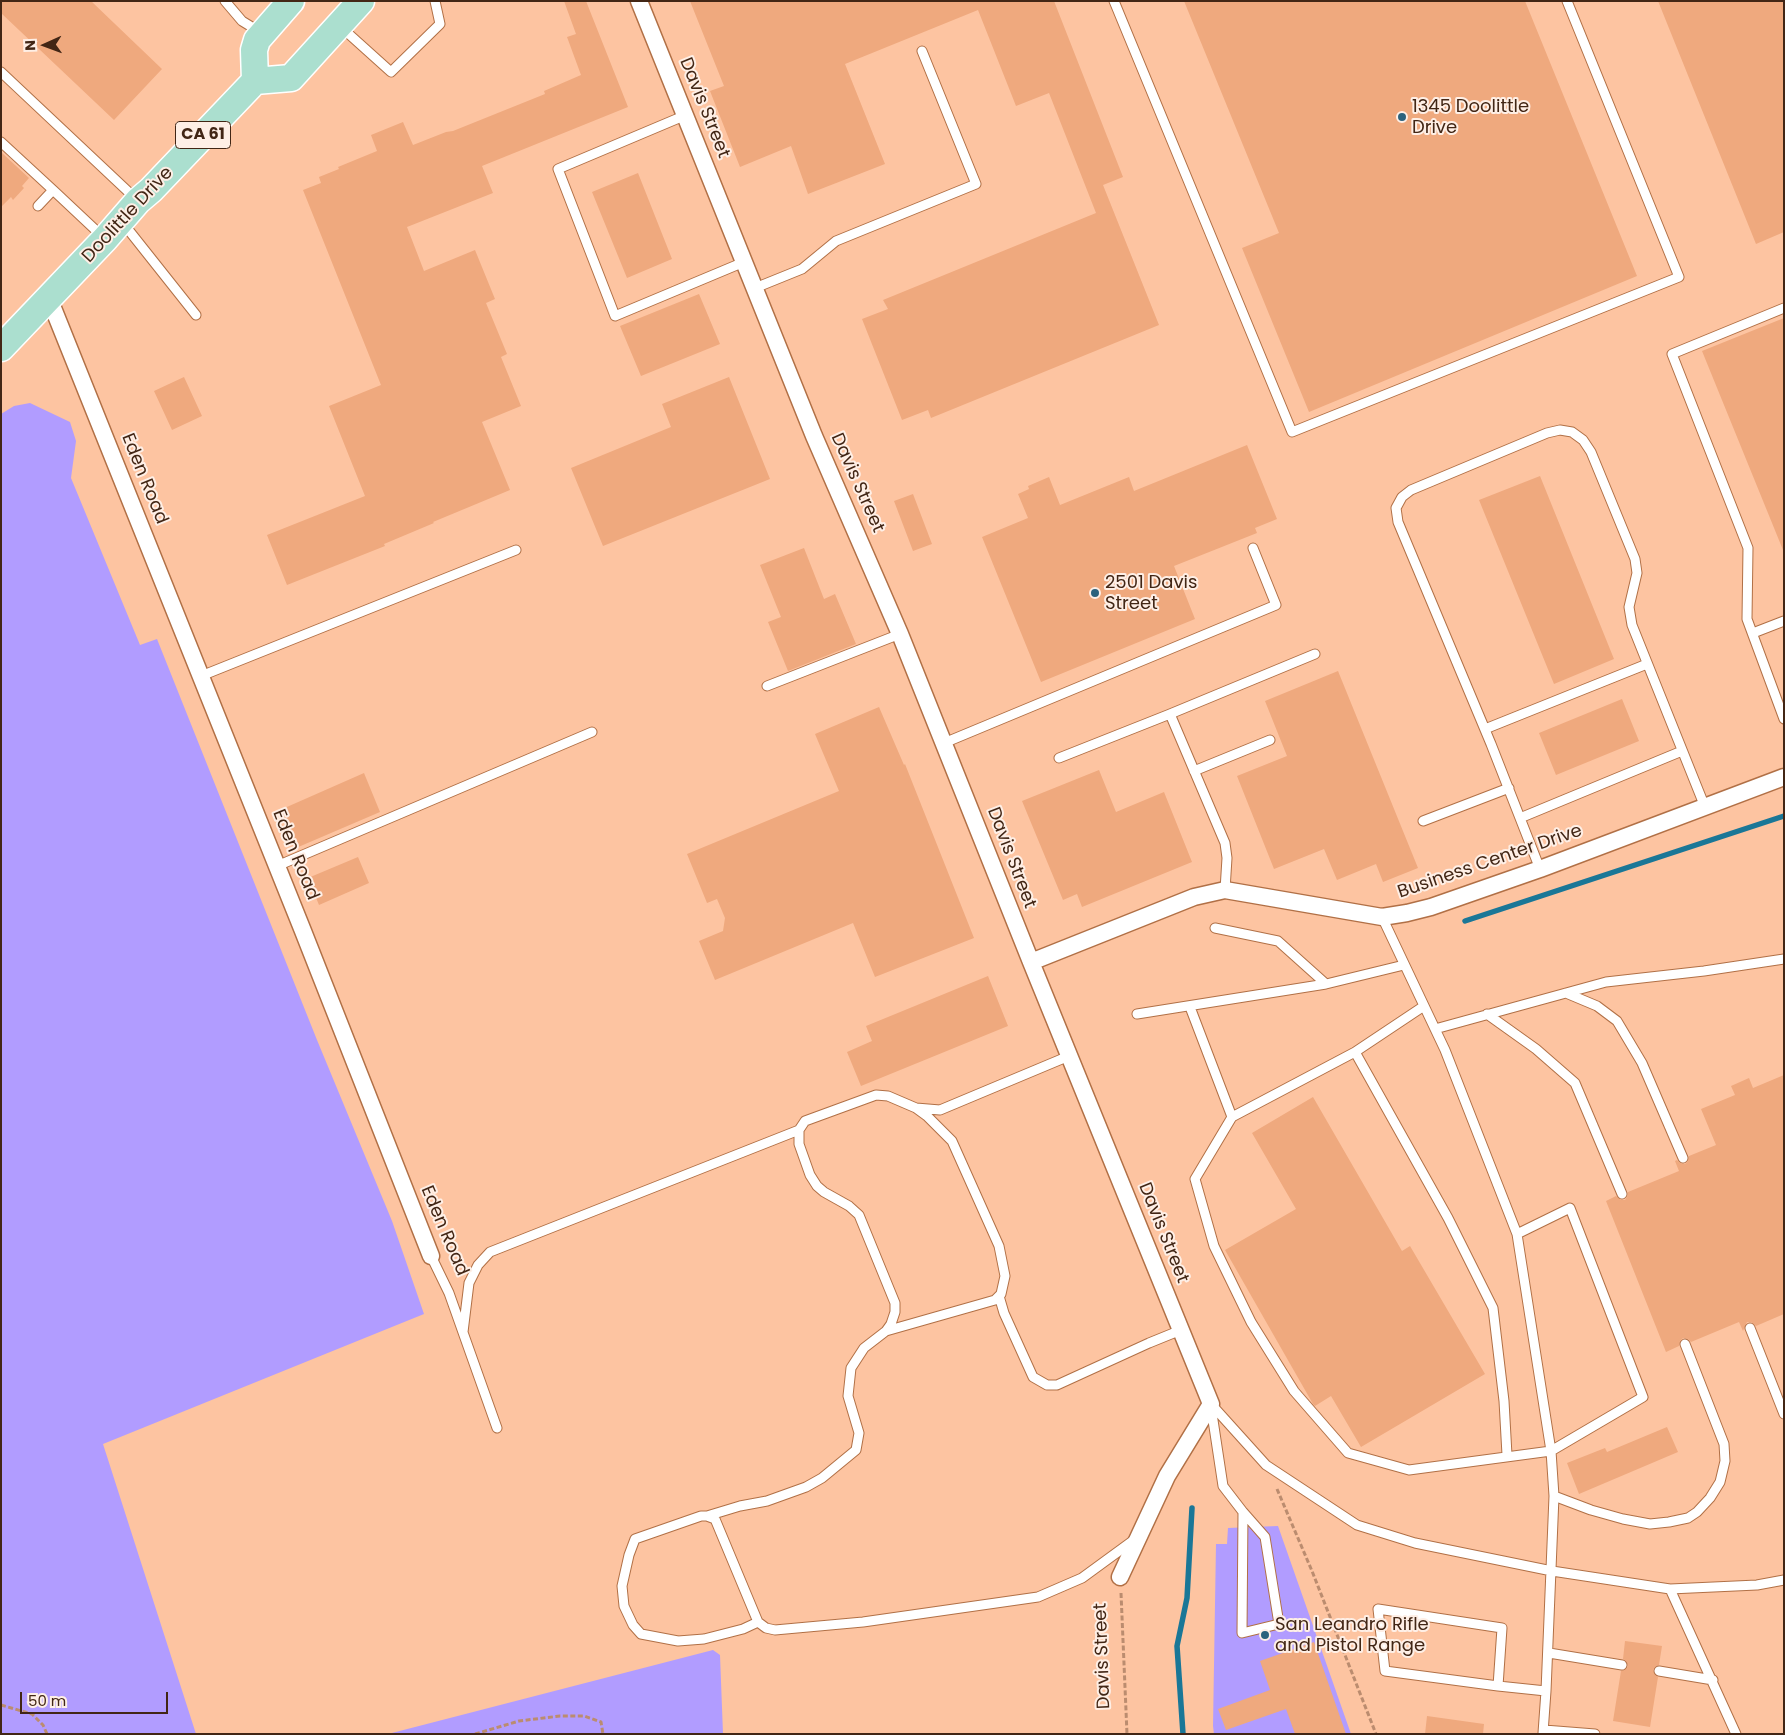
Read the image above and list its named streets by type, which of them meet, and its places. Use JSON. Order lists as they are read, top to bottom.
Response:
{
  "streets": {
    "main road": ["CA 61", "Doolittle Drive"],
    "street": ["Davis Street", "Eden Road", "Business Center Drive"]
  },
  "crossings": [
    ["Davis Street", "Business Center Drive"],
    ["Doolittle Drive", "Eden Road"]
  ],
  "places": ["1345 Doolittle Drive", "2501 Davis Street", "San Leandro Rifle and Pistol Range"],
  "scale_bar": "50 m",
  "north": "left"
}
